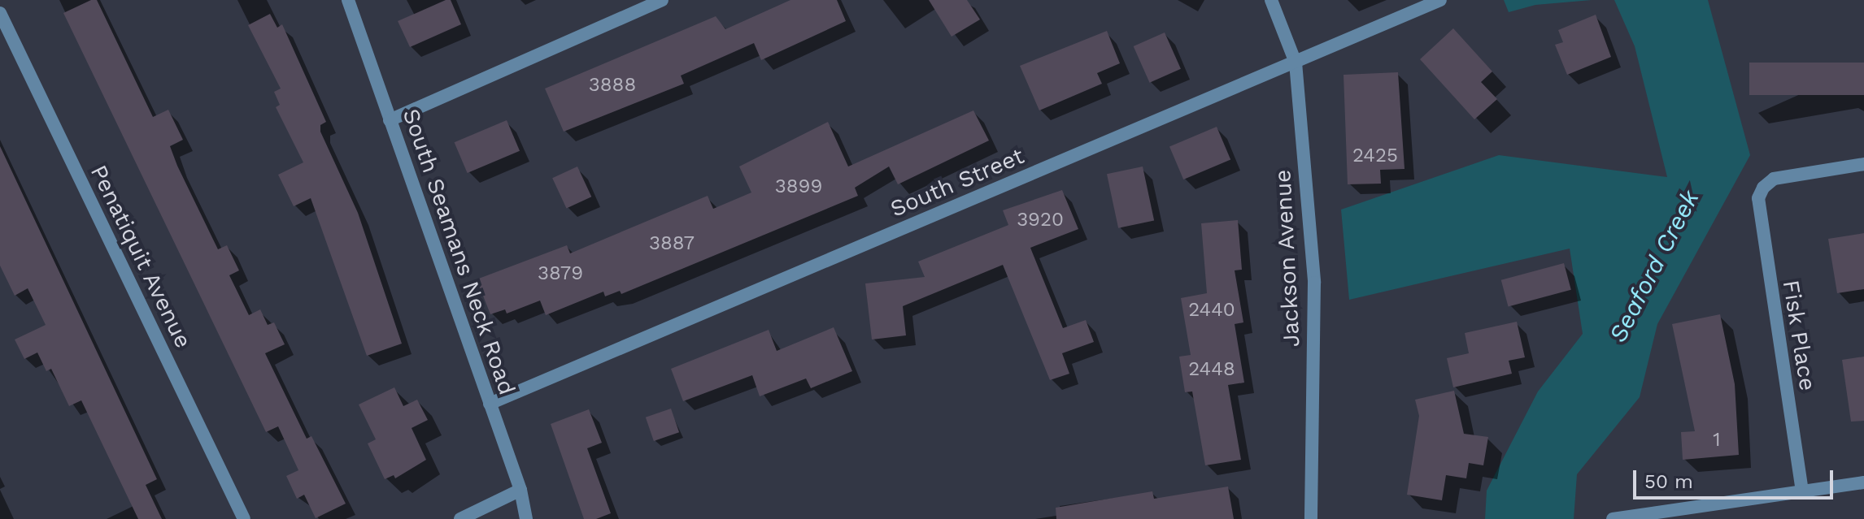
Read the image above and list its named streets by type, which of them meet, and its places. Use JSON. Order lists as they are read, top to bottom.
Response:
{
  "streets": {
    "street": [
      "South Street",
      "South Seamans Neck Road",
      "Penatiquit Avenue",
      "Jackson Avenue",
      "Fisk Place"
    ]
  },
  "crossings": [
    ["South Street", "South Seamans Neck Road"],
    ["South Street", "Jackson Avenue"]
  ],
  "water": ["Seaford Creek"],
  "house_numbers": [
    "3888",
    "2425",
    "3899",
    "3920",
    "3887",
    "3879",
    "2440",
    "2448",
    "1"
  ],
  "scale_bar": "50 m"
}
